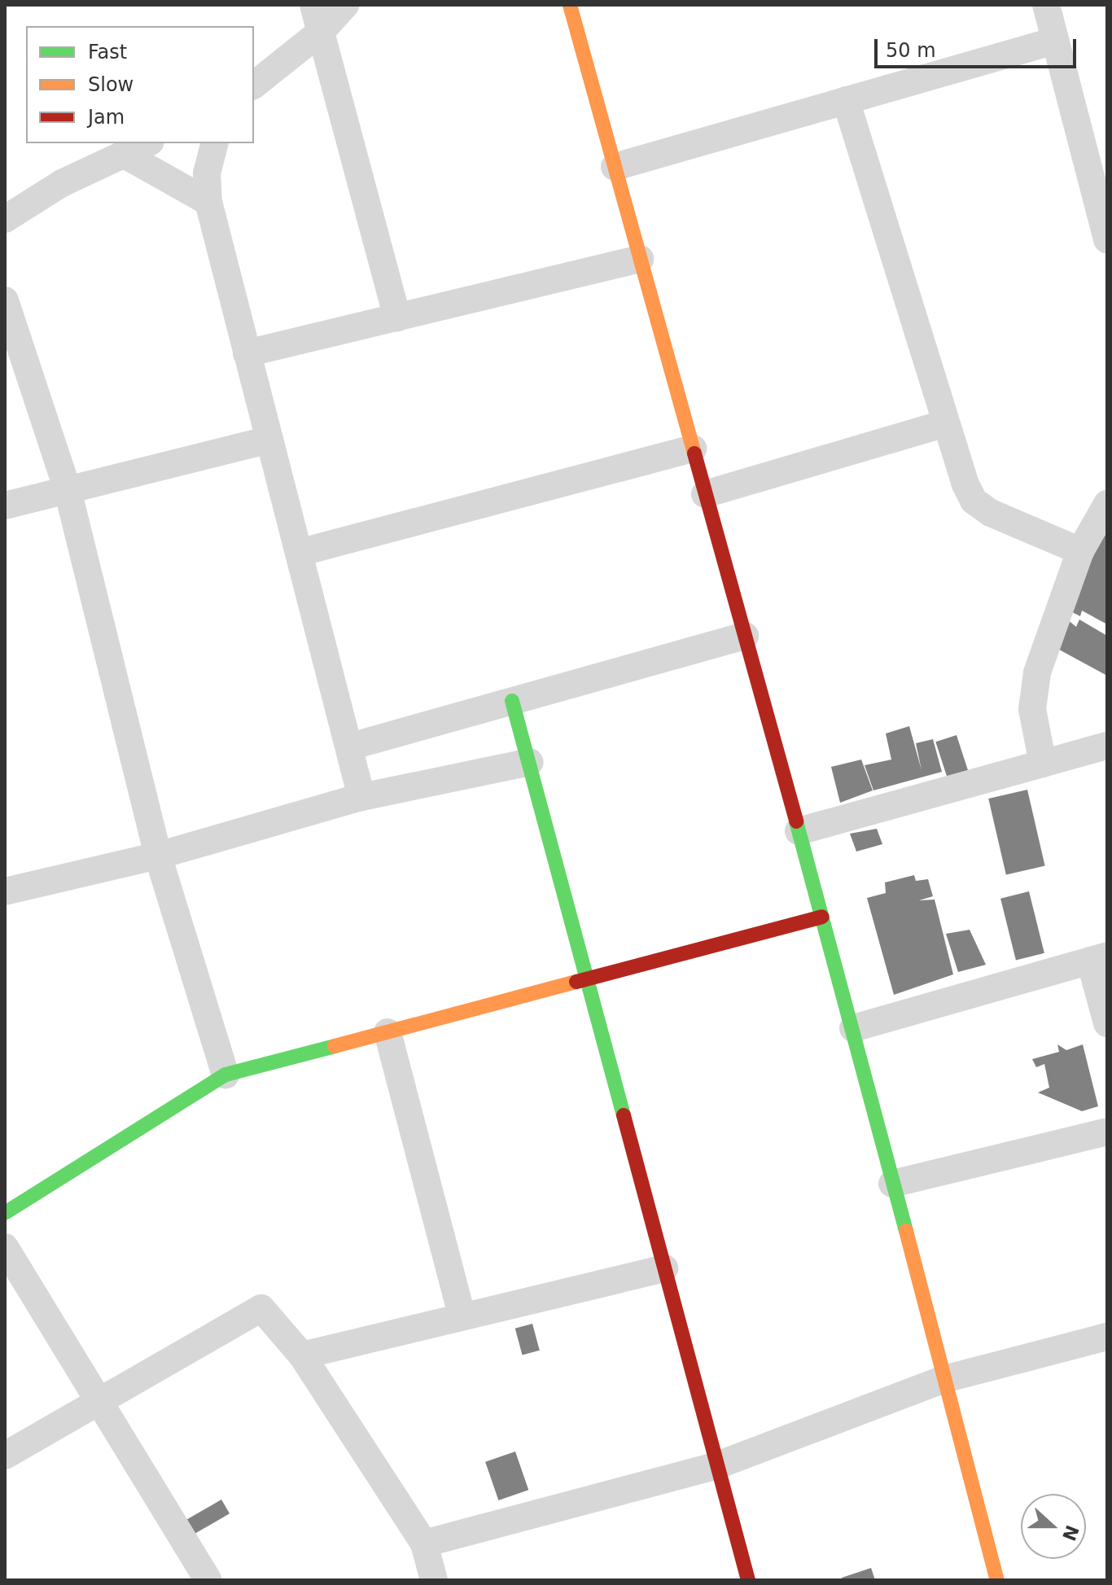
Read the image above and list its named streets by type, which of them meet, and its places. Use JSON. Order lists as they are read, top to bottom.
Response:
{
  "legend": ["Fast", "Slow", "Jam"],
  "scale_bar": "50 m",
  "north": "right"
}
